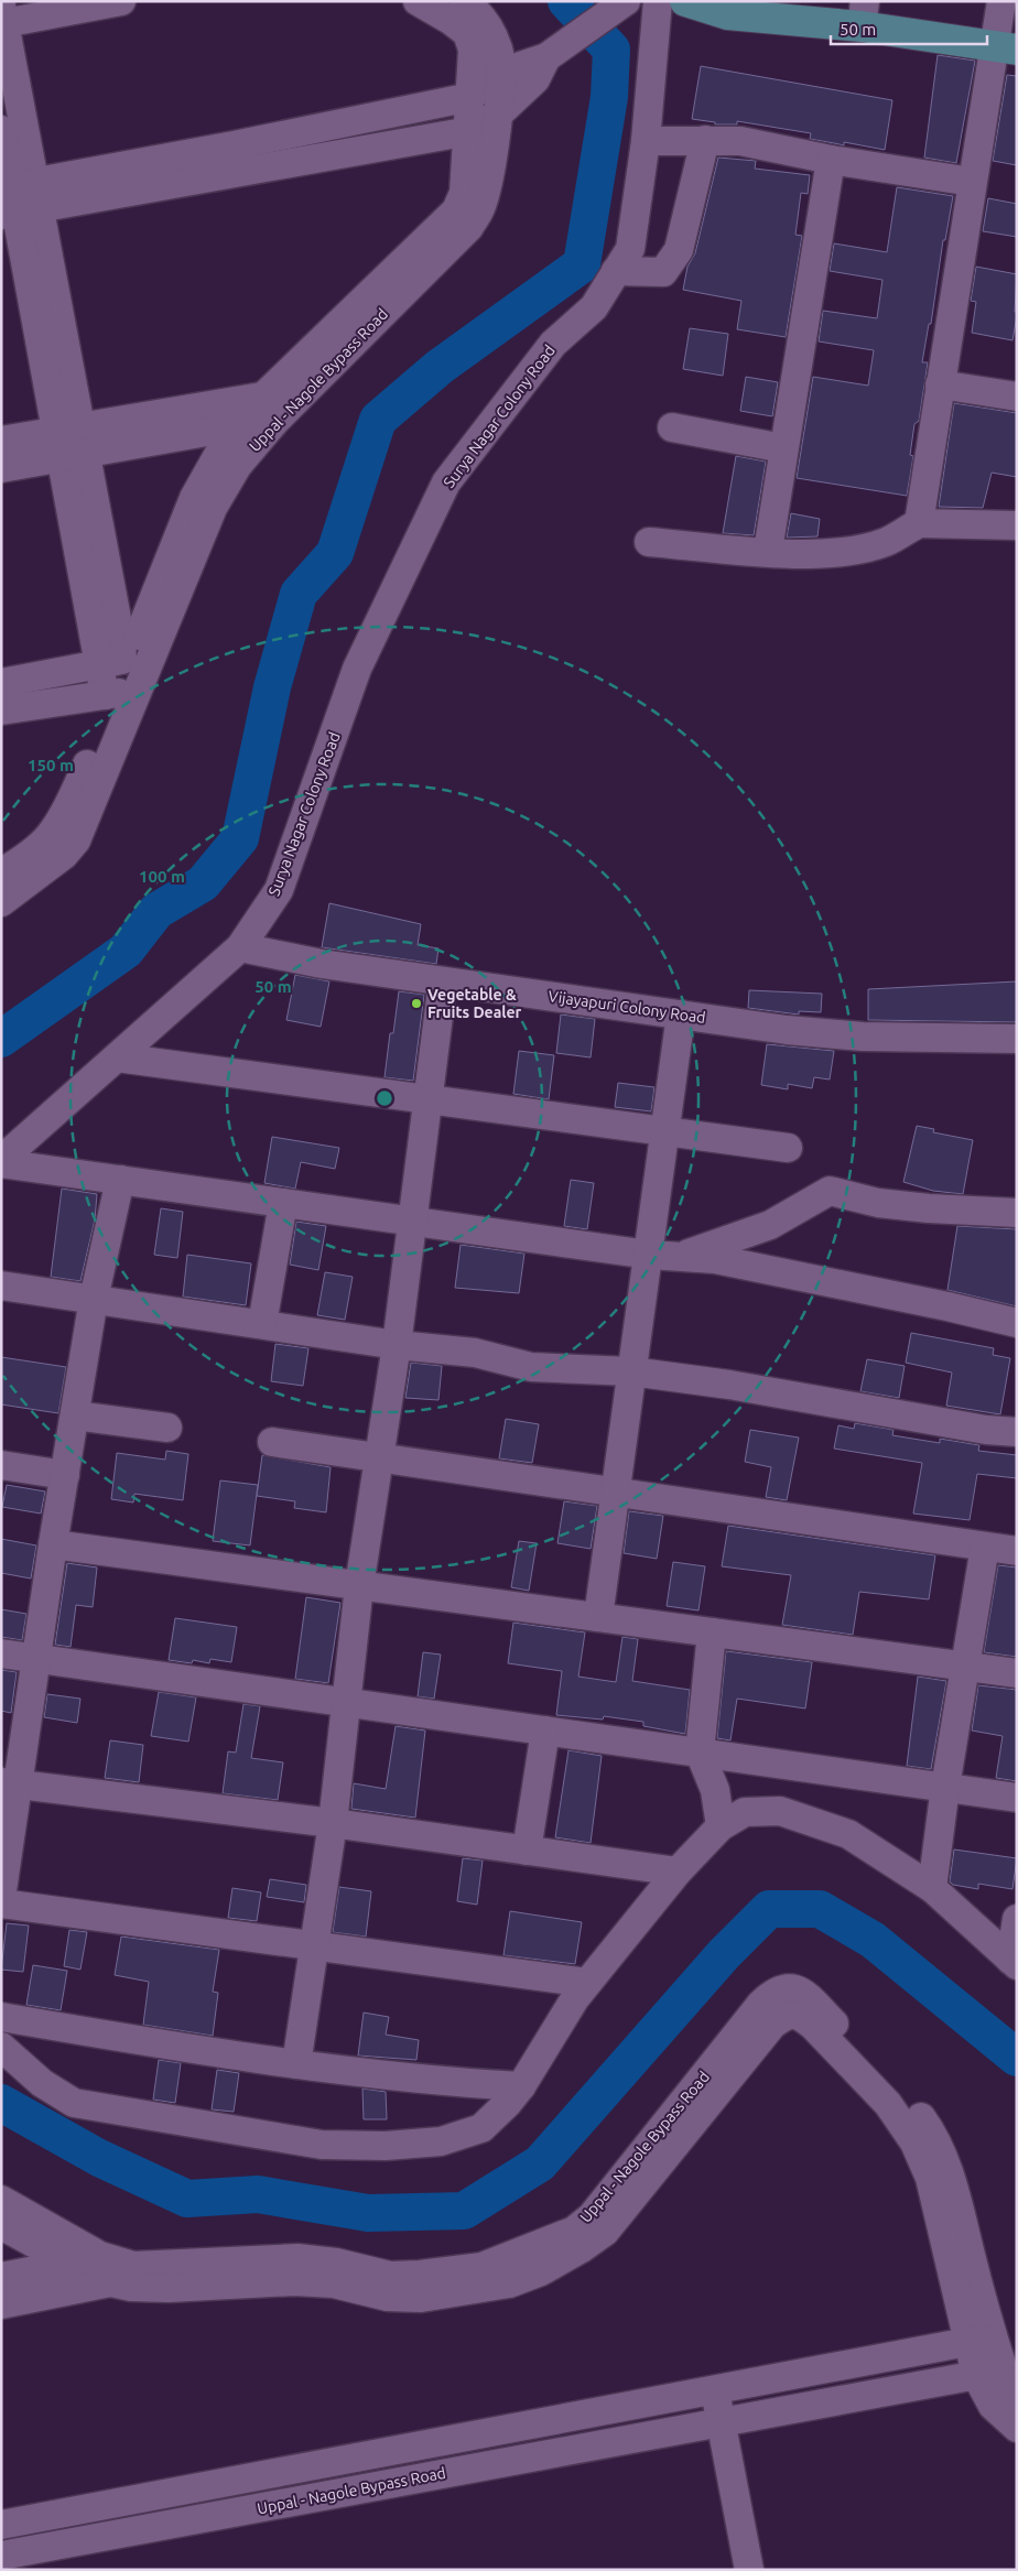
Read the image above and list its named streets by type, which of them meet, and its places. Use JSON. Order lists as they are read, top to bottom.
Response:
{
  "streets": {
    "street": ["Uppal - Nagole Bypass Road", "Surya Nagar Colony Road", "Vijayapuri Colony Road"]
  },
  "crossings": [
    ["Surya Nagar Colony Road", "Vijayapuri Colony Road"]
  ],
  "places": ["Vegetable & Fruits Dealer"],
  "scale_bar": "50 m",
  "rings": ["150 m", "100 m", "50 m"]
}
